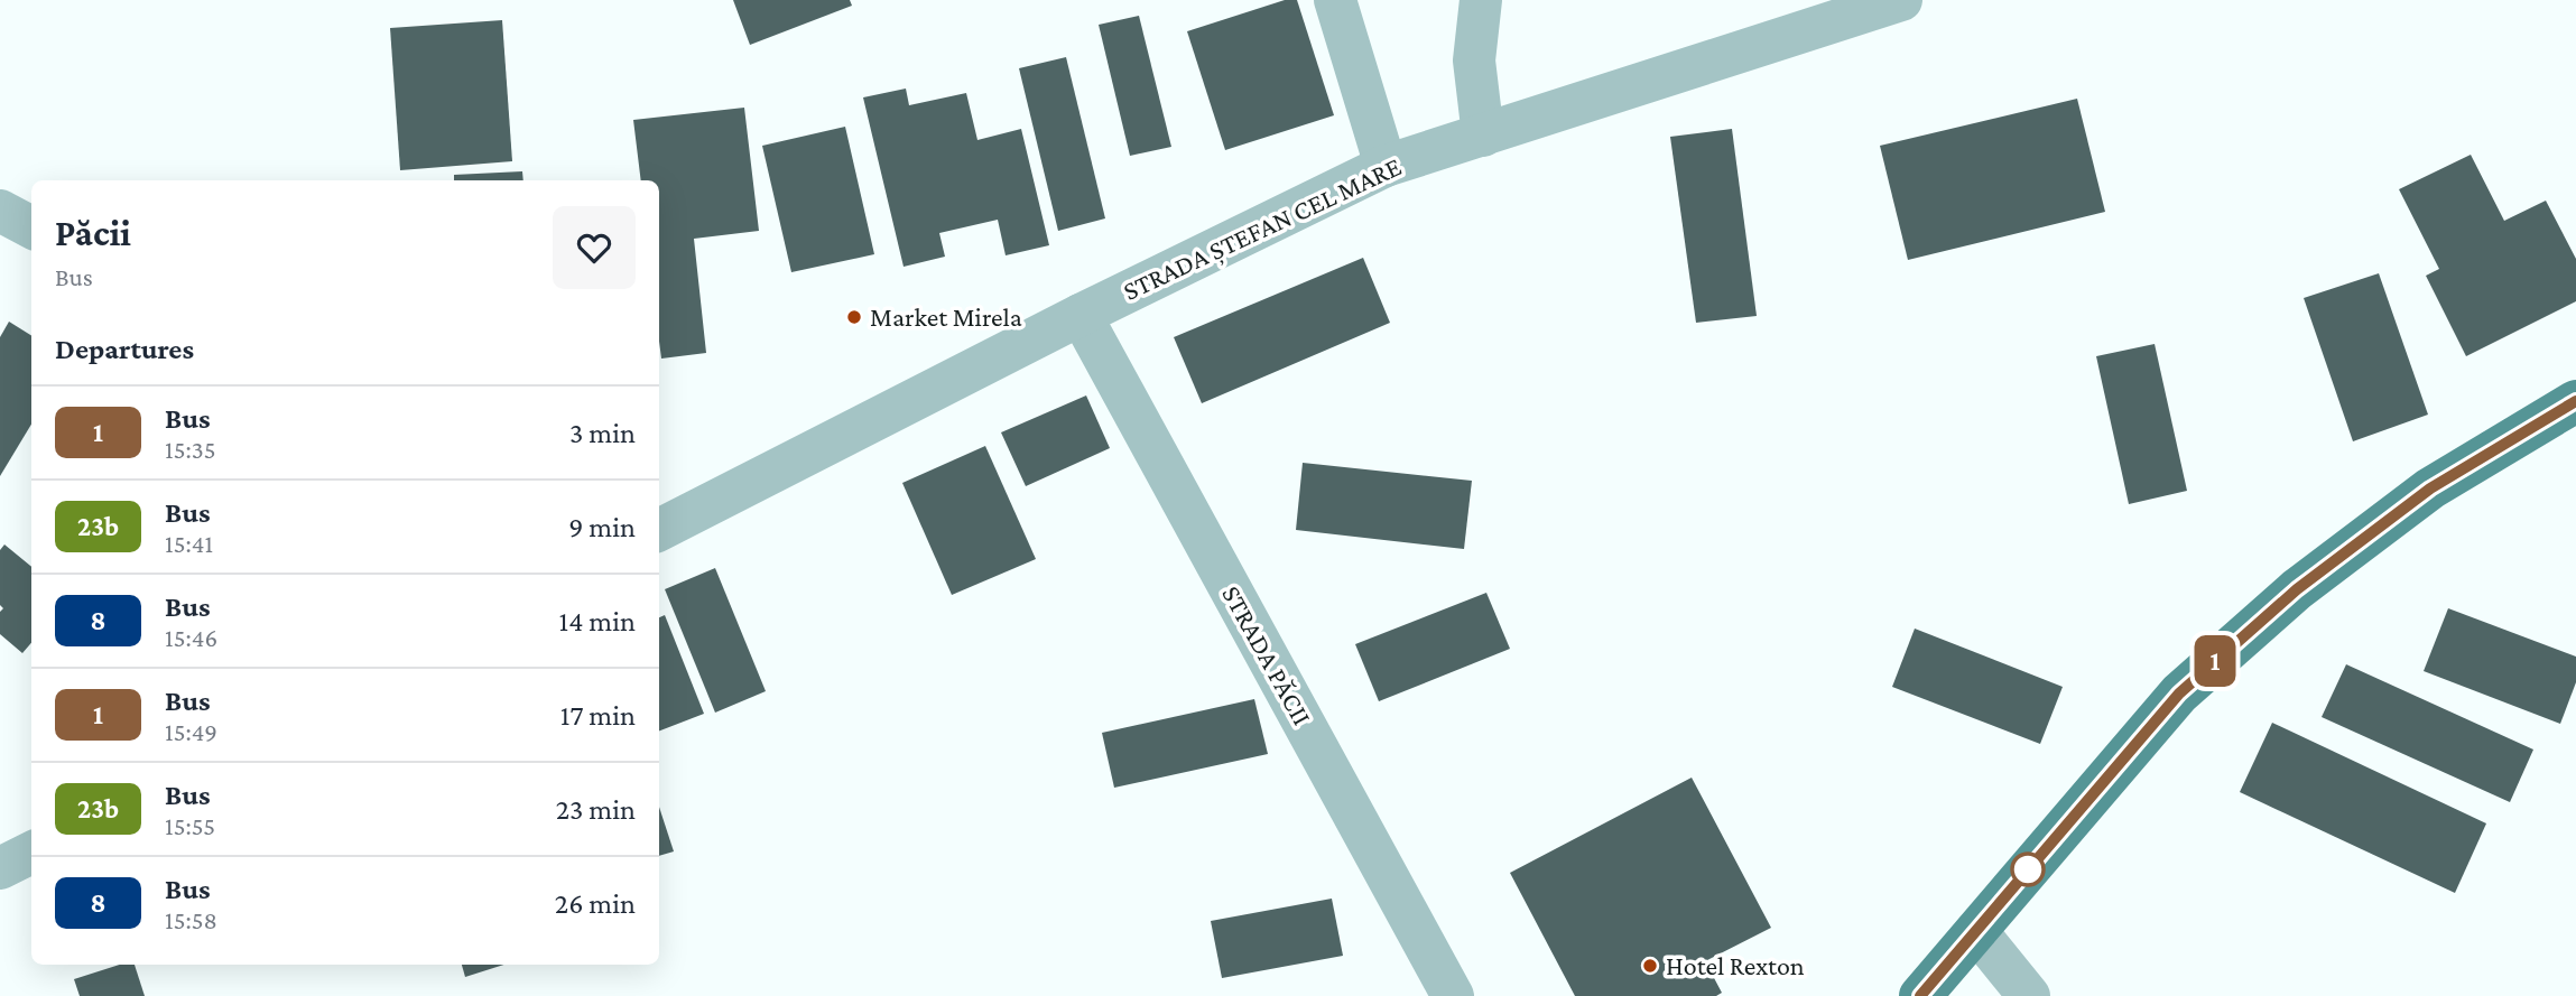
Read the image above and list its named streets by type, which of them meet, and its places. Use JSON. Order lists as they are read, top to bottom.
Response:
{
  "streets": {
    "street": ["STRADA ȘTEFAN CEL MARE", "STRADA PĂCII"]
  },
  "crossings": [
    ["STRADA ȘTEFAN CEL MARE", "STRADA PĂCII"]
  ],
  "places": ["Market Mirela", "Hotel Rexton"],
  "lines": ["bus line 1"],
  "page": {
    "on_map": "1",
    "heading": [
      ["Păcii", "Bus"],
      "Departures"
    ],
    "list": [
      {
        "mark": "1",
        "name": "Bus",
        "note": "15:35",
        "value": "3 min"
      },
      {
        "mark": "23b",
        "name": "Bus",
        "note": "15:41",
        "value": "9 min"
      },
      {
        "mark": "8",
        "name": "Bus",
        "note": "15:46",
        "value": "14 min"
      },
      {
        "mark": "1",
        "name": "Bus",
        "note": "15:49",
        "value": "17 min"
      },
      {
        "mark": "23b",
        "name": "Bus",
        "note": "15:55",
        "value": "23 min"
      },
      {
        "mark": "8",
        "name": "Bus",
        "note": "15:58",
        "value": "26 min"
      }
    ]
  }
}
